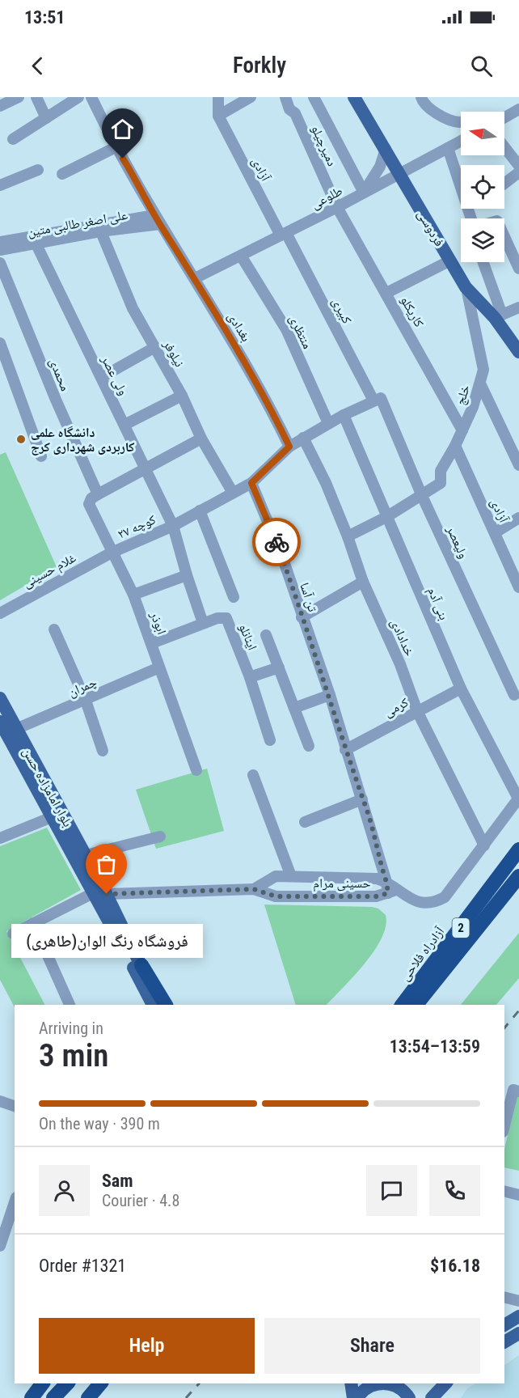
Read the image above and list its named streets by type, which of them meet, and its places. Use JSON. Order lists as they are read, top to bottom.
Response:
{
  "streets": {
    "highway": ["2", "آزادراه فلاحی"],
    "main road": ["فردوسی", "بلوار امامزاده حسن"],
    "street": [
      "دمیرچیلو",
      "آزادی",
      "طلوعی",
      "علی اصغر طالبی متین",
      "کبیری",
      "کاریکلو",
      "بغدادی",
      "منتظری",
      "نیلوفر",
      "محمدی",
      "ولی عصر",
      "خلج",
      "کوچه ۲۷",
      "ولیعصر",
      "غلام حسینی",
      "تن آسا",
      "بنی آدم",
      "ابوذر",
      "اینانلو",
      "خدادادی",
      "چمران",
      "کرمی",
      "حسینی مرام"
    ]
  },
  "crossings": [
    ["دمیرچیلو", "طلوعی"],
    ["دمیرچیلو", "کاریکلو"],
    ["آزادی", "طلوعی"],
    ["آزادی", "کبیری"],
    ["آزادی", "خلج"],
    ["طلوعی", "فردوسی"],
    ["طلوعی", "کبیری"],
    ["طلوعی", "کاریکلو"],
    ["طلوعی", "بغدادی"],
    ["طلوعی", "منتظری"],
    ["علی اصغر طالبی متین", "بغدادی"],
    ["علی اصغر طالبی متین", "نیلوفر"],
    ["علی اصغر طالبی متین", "ولی عصر"],
    ["فردوسی", "خلج"],
    ["کبیری", "ولیعصر"],
    ["کاریکلو", "خلج"],
    ["نیلوفر", "کوچه ۲۷"],
    ["محمدی", "ابوذر"],
    ["ولی عصر", "کوچه ۲۷"],
    ["ولی عصر", "اینانلو"],
    ["خلج", "ولیعصر"],
    ["کوچه ۲۷", "غلام حسینی"],
    ["کوچه ۲۷", "تن آسا"],
    ["کوچه ۲۷", "ابوذر"],
    ["غلام حسینی", "ابوذر"],
    ["تن آسا", "کرمی"],
    ["تن آسا", "حسینی مرام"],
    ["بنی آدم", "کرمی"],
    ["ابوذر", "اینانلو"],
    ["ابوذر", "چمران"],
    ["خدادادی", "کرمی"],
    ["چمران", "بلوار امامزاده حسن"],
    ["بلوار امامزاده حسن", "حسینی مرام"]
  ],
  "places": ["دانشگاه علمی کاربردی شهرداری کرج", "فروشگاه رنگ الوان(طاهری)"],
  "north": "left",
  "page": {
    "status": "13:51",
    "header": "Forkly",
    "bubble": "فروشگاه رنگ الوان(طاهری)",
    "heading": ["3 min", "Arriving in", "13:54–13:59"],
    "panel": [
      "Sam",
      "Courier · 4.8",
      "Order #1321",
      "$16.18"
    ],
    "bar": "On the way · 390 m",
    "buttons": ["Help", "Share"]
  }
}
